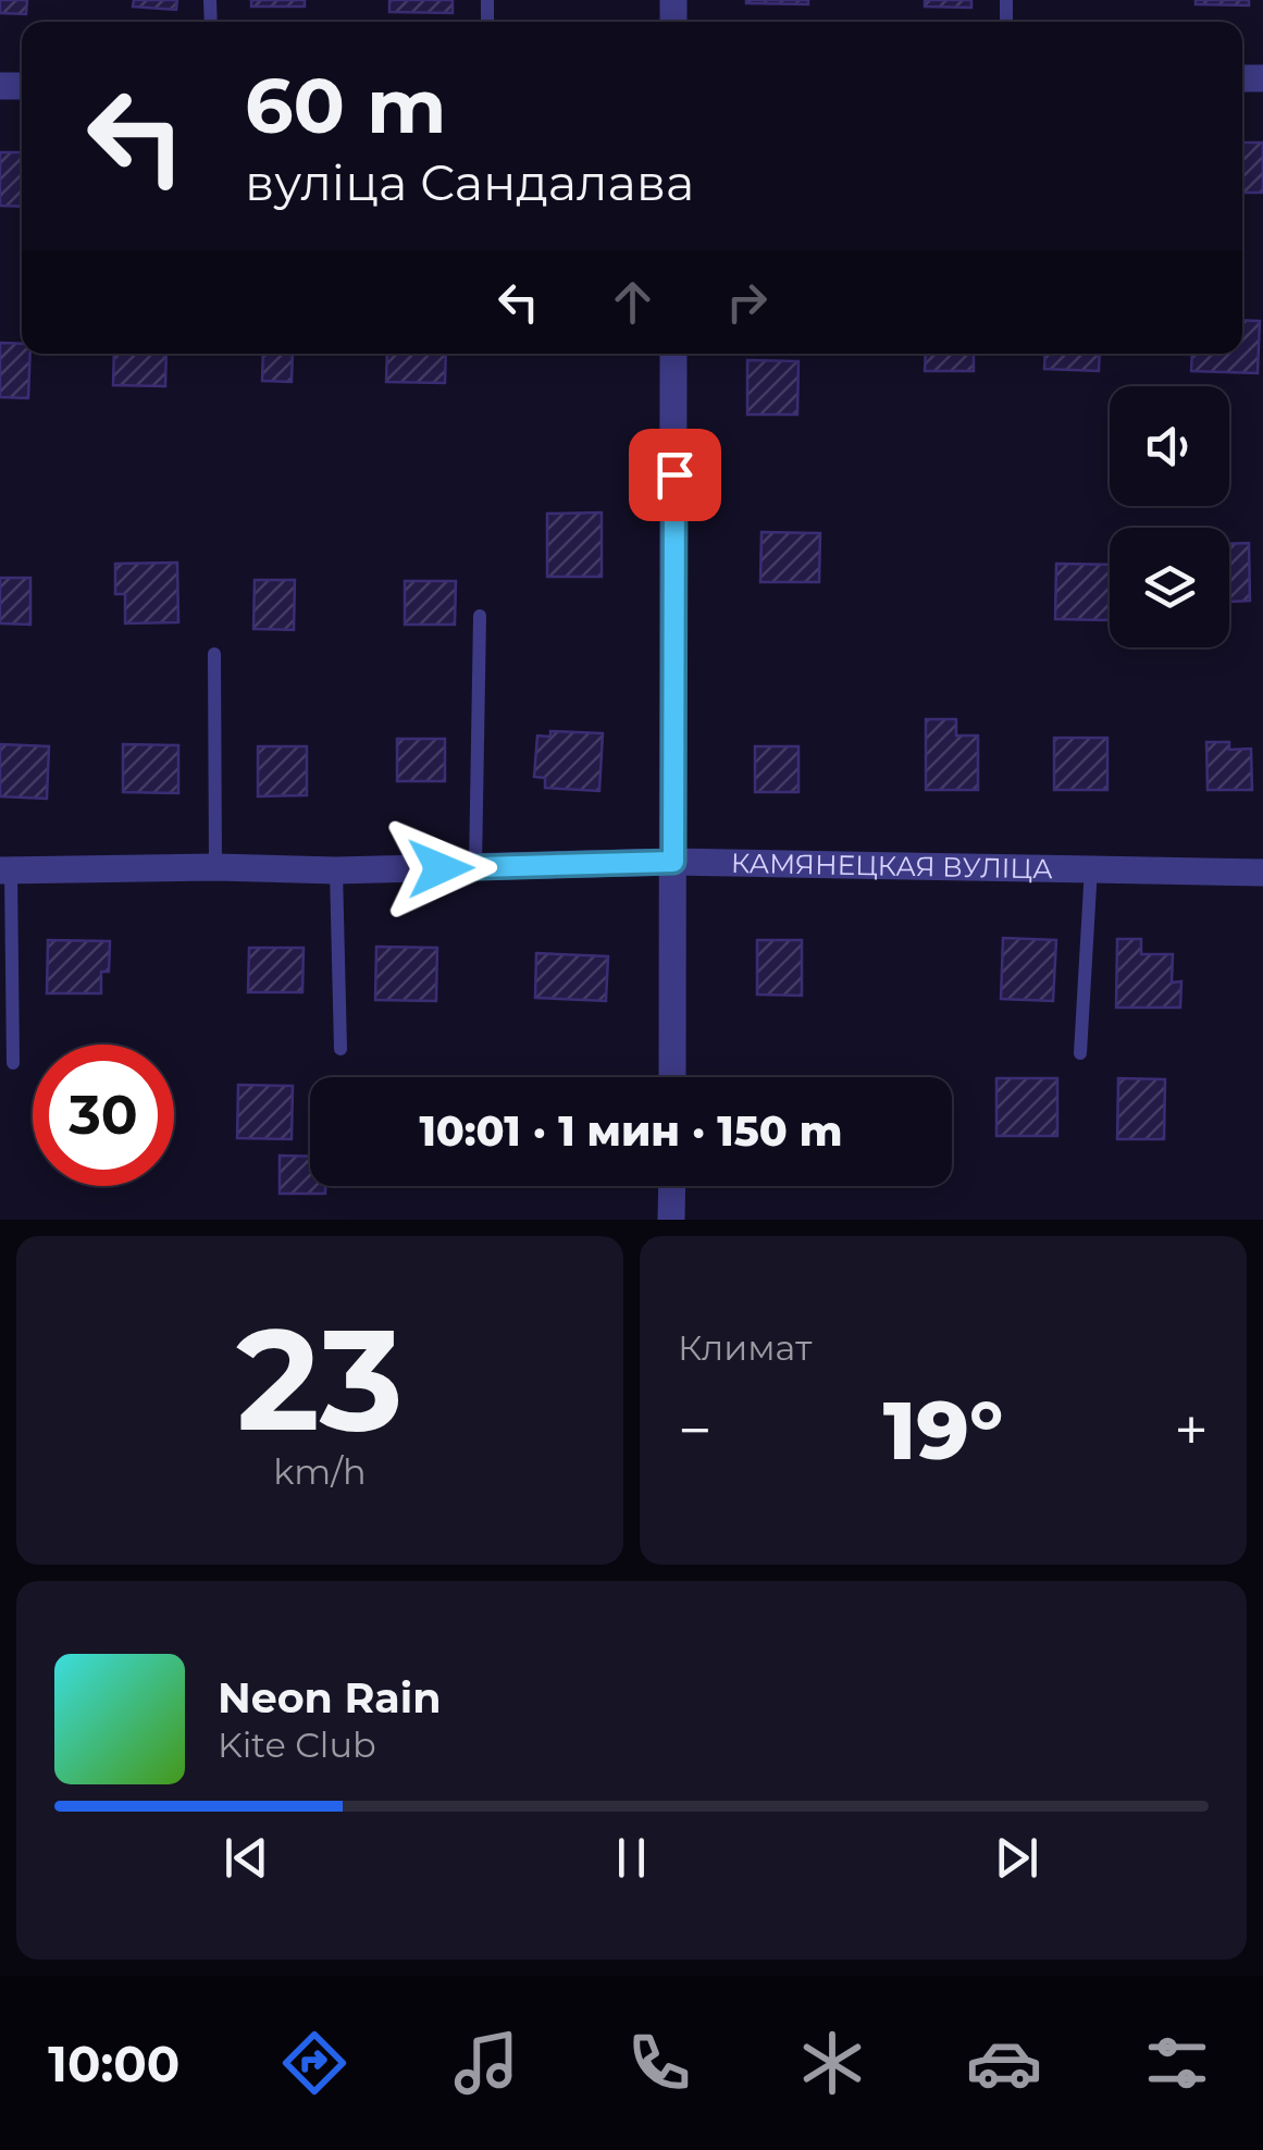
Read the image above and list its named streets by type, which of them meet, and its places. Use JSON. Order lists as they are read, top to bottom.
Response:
{
  "streets": {
    "street": ["КАМЯНЕЦКАЯ ВУЛІЦА"]
  },
  "page": {
    "turn": ["60 m", "вуліца Сандалава"],
    "limit": "30",
    "trip": "10:01 · 1 мин · 150 m",
    "tile": [
      ["23", "km/h"],
      "Климат"
    ],
    "heat": ["−", "19°", "+"],
    "song": ["Neon Rain", "Kite Club"],
    "tabs": "10:00"
  }
}
